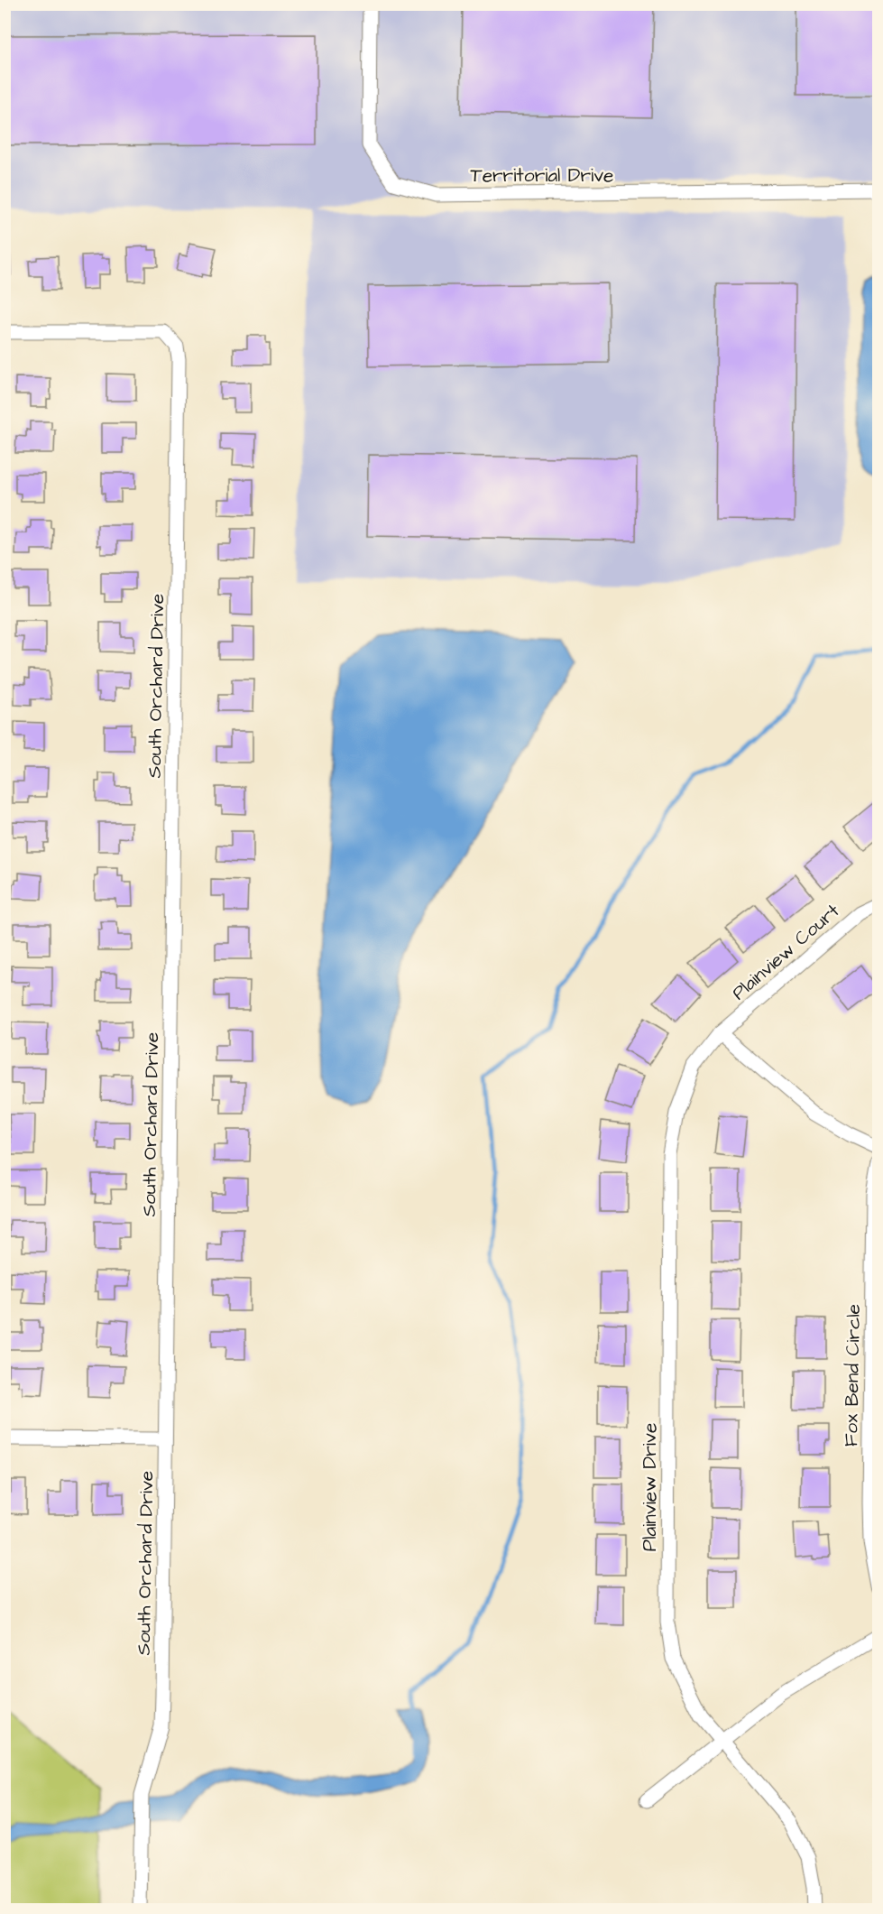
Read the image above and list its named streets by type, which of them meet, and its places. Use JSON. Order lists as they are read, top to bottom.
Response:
{
  "streets": {
    "street": [
      "Territorial Drive",
      "South Orchard Drive",
      "Plainview Court",
      "Fox Bend Circle",
      "Plainview Drive"
    ]
  },
  "crossings": [
    ["Plainview Court", "Plainview Drive"]
  ]
}
